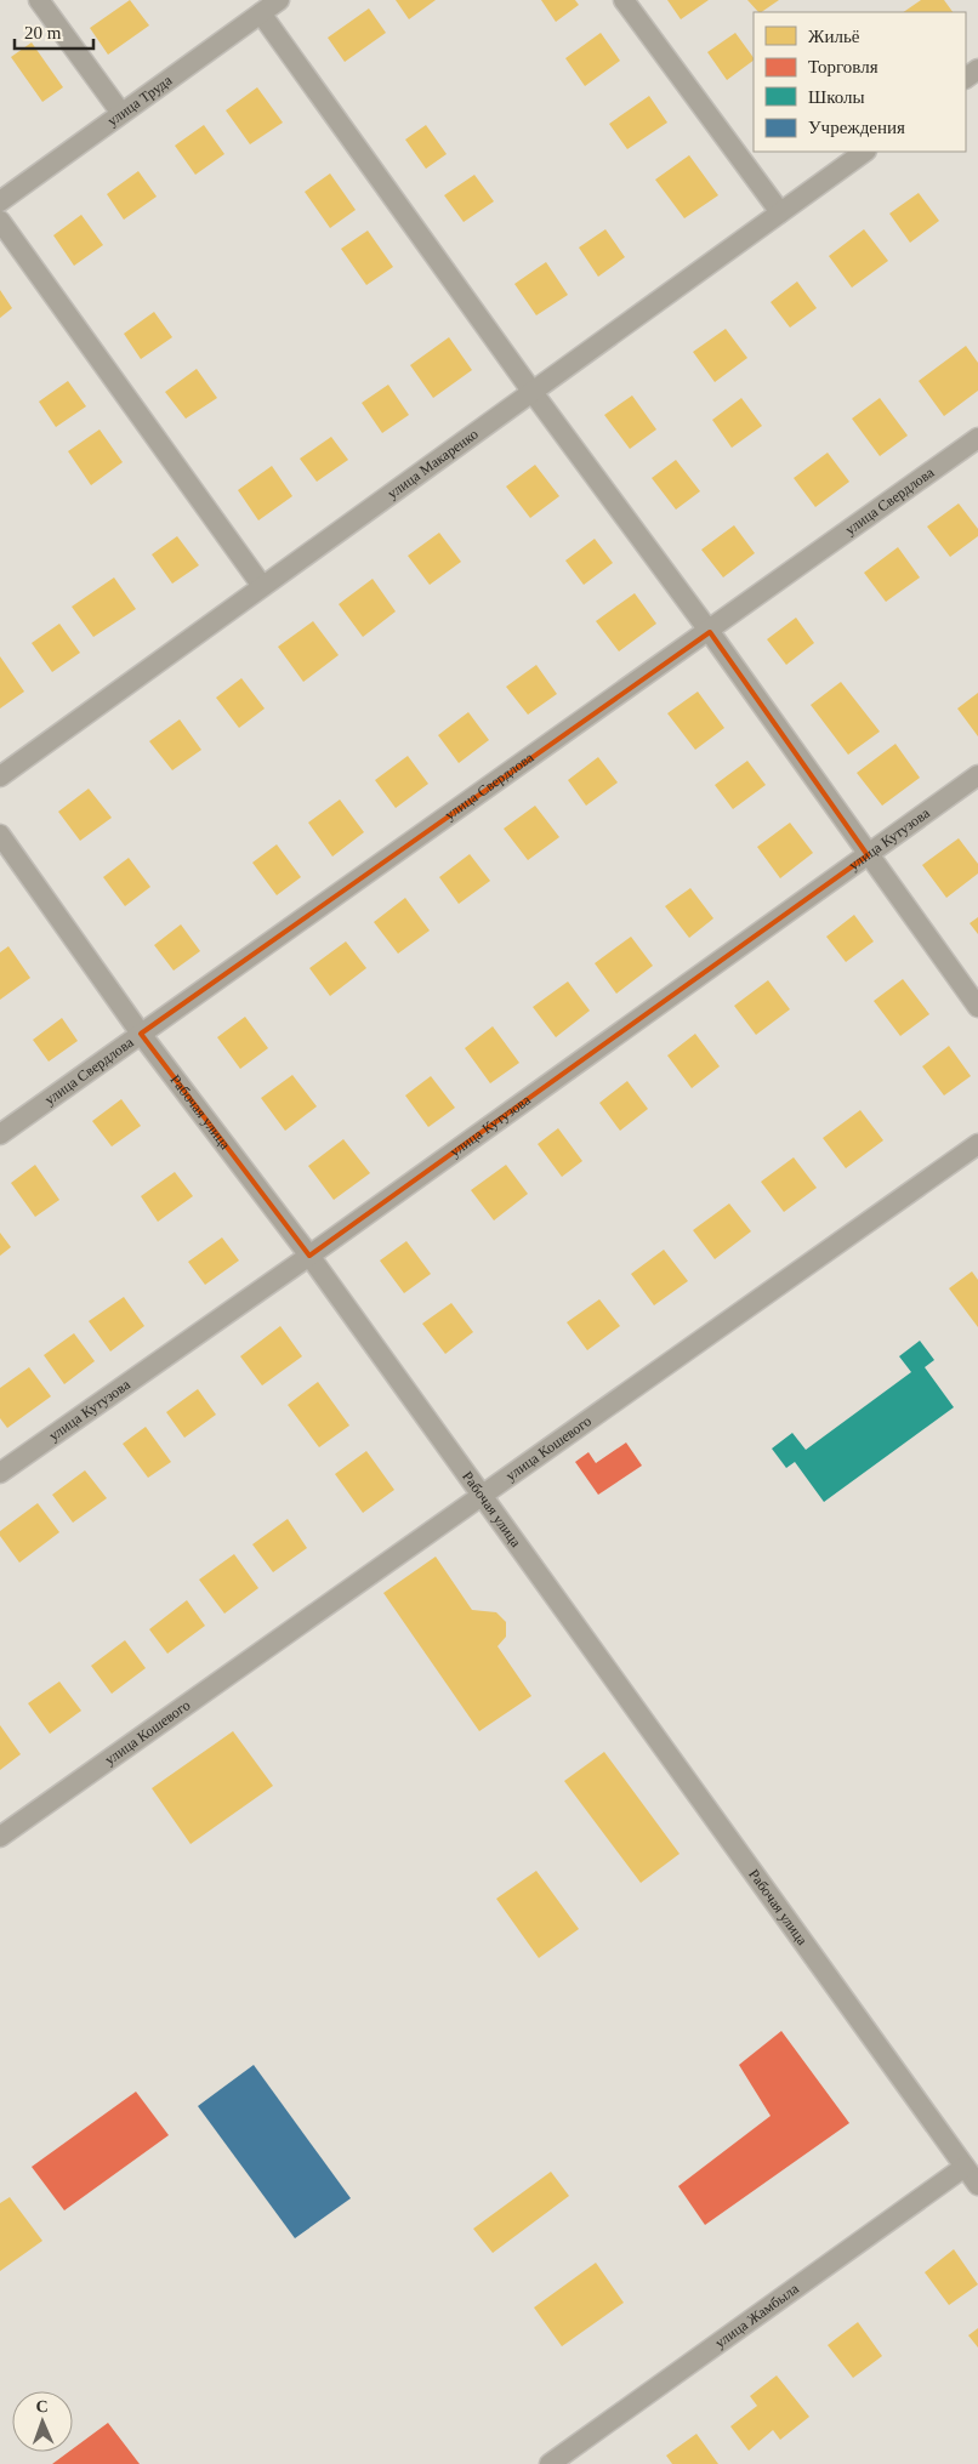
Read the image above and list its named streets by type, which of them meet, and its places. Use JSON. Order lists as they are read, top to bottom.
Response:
{
  "streets": {
    "street": [
      "улица Труда",
      "улица Макаренко",
      "улица Свердлова",
      "улица Кутузова",
      "Рабочая улица",
      "улица Кошевого",
      "улица Жамбыла"
    ]
  },
  "crossings": [
    ["улица Свердлова", "Рабочая улица"],
    ["улица Кутузова", "Рабочая улица"],
    ["Рабочая улица", "улица Кошевого"],
    ["Рабочая улица", "улица Жамбыла"]
  ],
  "legend": [
    "Жильё",
    "Торговля",
    "Школы",
    "Учреждения"
  ],
  "scale_bar": "20 m",
  "north": "top"
}
